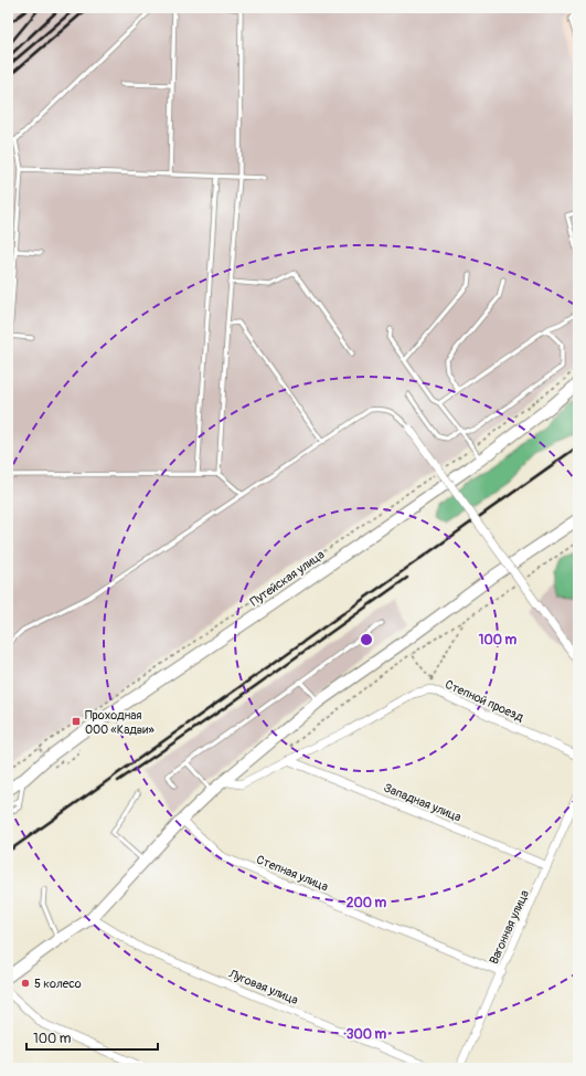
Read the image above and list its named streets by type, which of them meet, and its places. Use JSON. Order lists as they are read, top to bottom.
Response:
{
  "streets": {
    "main road": ["Путейская улица"],
    "street": [
      "Степной проезд",
      "Западная улица",
      "Степная улица",
      "Вагонная улица",
      "Луговая улица"
    ]
  },
  "crossings": [
    ["Степной проезд", "Западная улица"],
    ["Западная улица", "Вагонная улица"],
    ["Степная улица", "Вагонная улица"]
  ],
  "places": {
    "transit": ["Проходная ООО «Кадви»"],
    "other": ["5 колесо"]
  },
  "scale_bar": "100 m",
  "rings": ["100 m", "200 m", "300 m"]
}
